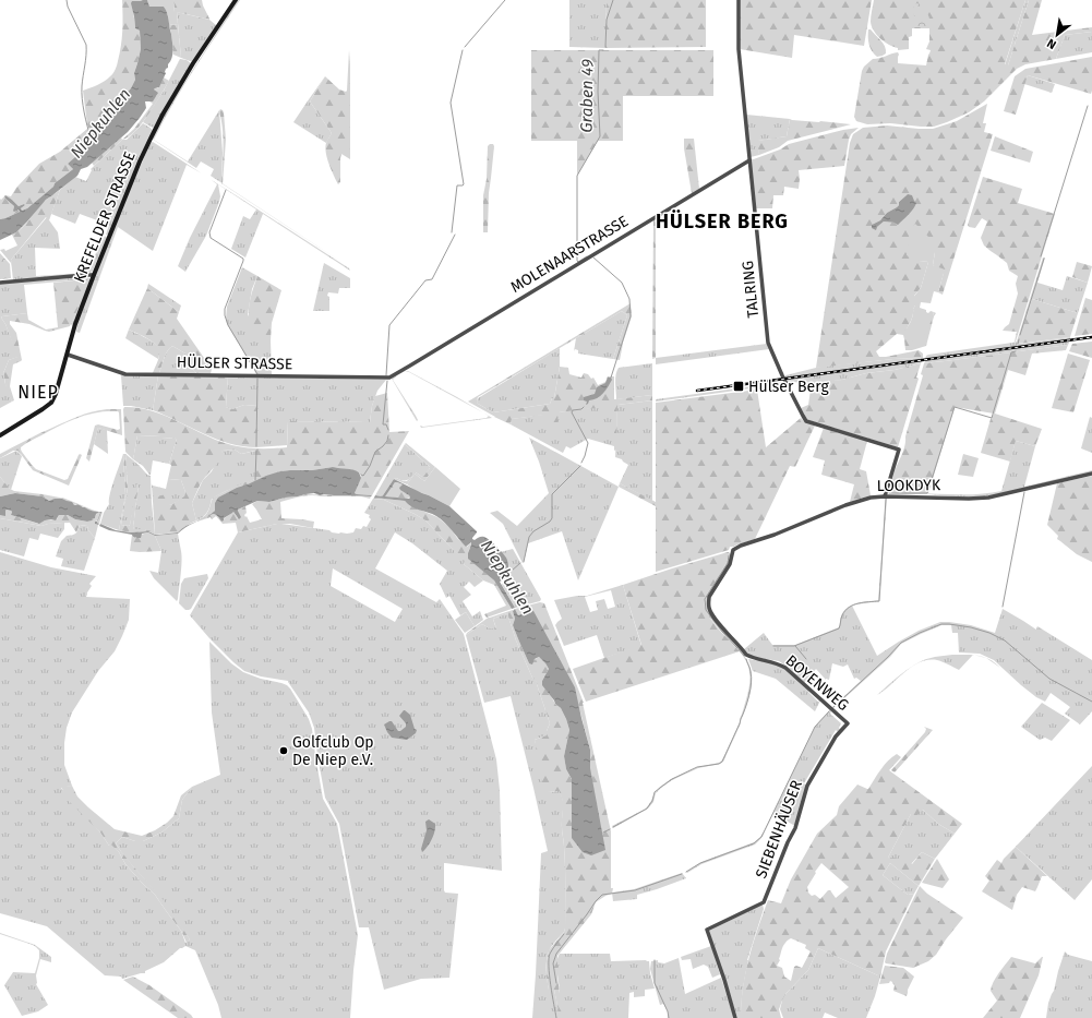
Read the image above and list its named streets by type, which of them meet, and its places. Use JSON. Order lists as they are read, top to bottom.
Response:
{
  "streets": {
    "main road": ["KREFELDER STRASSE"],
    "street": [
      "MOLENAARSTRASSE",
      "TALRING",
      "HÜLSER STRASSE",
      "LOOKDYK",
      "BOYENWEG",
      "SIEBENHÄUSER"
    ]
  },
  "crossings": [
    ["KREFELDER STRASSE", "HÜLSER STRASSE"],
    ["MOLENAARSTRASSE", "TALRING"],
    ["MOLENAARSTRASSE", "HÜLSER STRASSE"],
    ["TALRING", "LOOKDYK"],
    ["LOOKDYK", "BOYENWEG"],
    ["BOYENWEG", "SIEBENHÄUSER"]
  ],
  "districts": ["HÜLSER BERG", "NIEP"],
  "water": ["Graben 49", "Niepkuhlen"],
  "places": {
    "transit": ["Hülser Berg"],
    "other": ["Golfclub Op De Niep e.V."]
  },
  "north": "bottom left"
}
